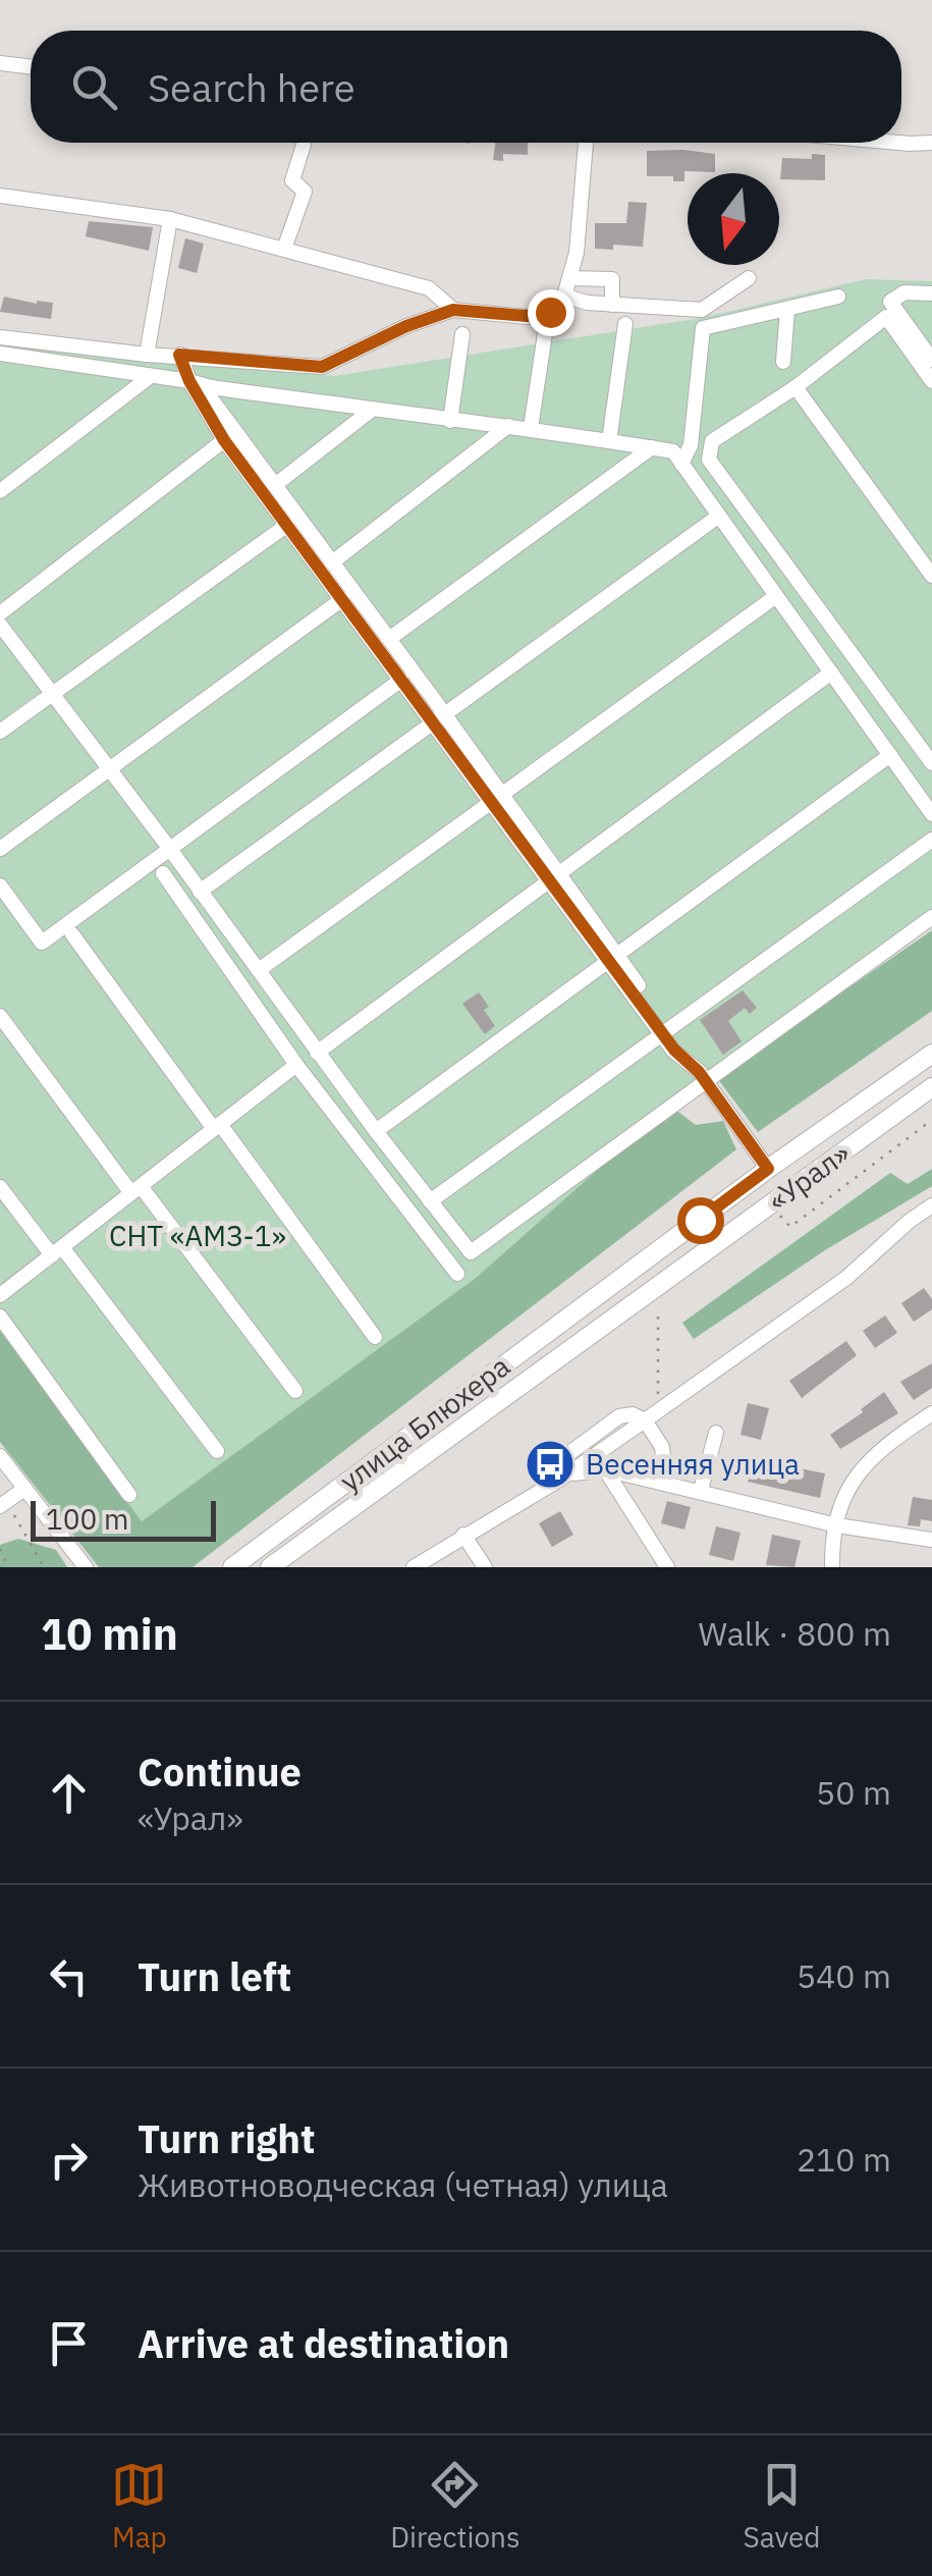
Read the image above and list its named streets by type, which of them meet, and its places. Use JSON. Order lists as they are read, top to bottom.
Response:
{
  "streets": {
    "main road": ["«Урал»", "улица Блюхера"]
  },
  "crossings": [
    ["«Урал»", "улица Блюхера"]
  ],
  "parks": ["СНТ «АМЗ-1»"],
  "places": {
    "bus stop": ["Весенняя улица"]
  },
  "scale_bar": "100 m",
  "north": "bottom",
  "page": {
    "search": "Search here",
    "scale": "100 m",
    "heading": ["10 min", "Walk · 800 m"],
    "list": [
      ["Continue", "«Урал»", "50 m"],
      ["Turn left", "540 m"],
      ["Turn right", "Животноводческая (четная) улица", "210 m"],
      "Arrive at destination"
    ],
    "nav": ["Map", "Directions", "Saved"]
  }
}
